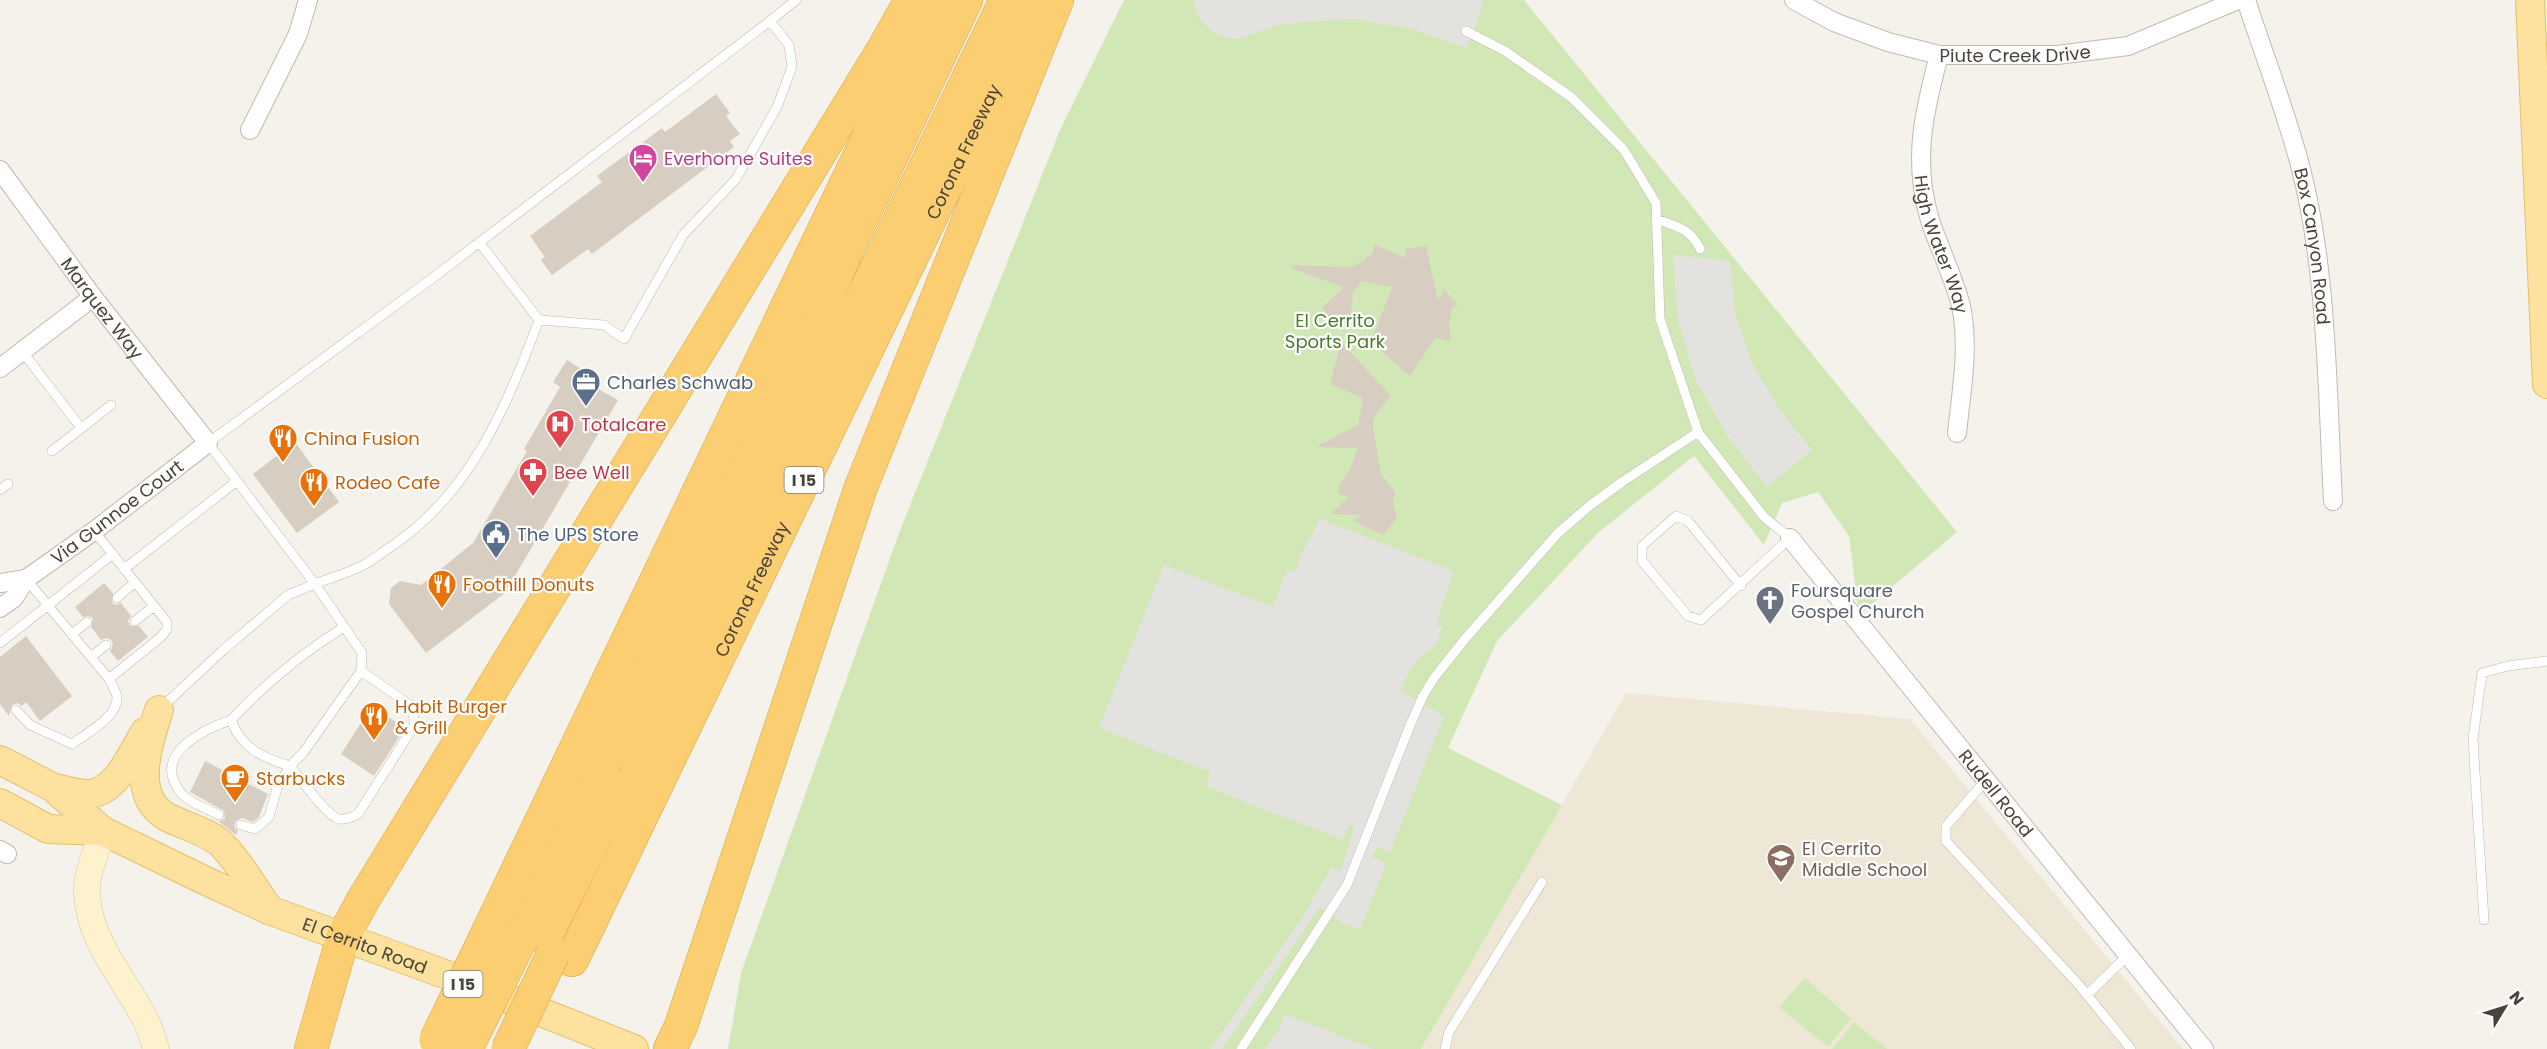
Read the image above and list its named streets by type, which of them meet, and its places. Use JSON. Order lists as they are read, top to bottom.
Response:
{
  "streets": {
    "highway": ["Corona Freeway", "I 15"],
    "main road": ["El Cerrito Road"],
    "street": [
      "Piute Creek Drive",
      "High Water Way",
      "Box Canyon Road",
      "Marquez Way",
      "Via Gunnoe Court",
      "Rudell Road"
    ]
  },
  "crossings": [
    ["Piute Creek Drive", "High Water Way"],
    ["Marquez Way", "Via Gunnoe Court"]
  ],
  "parks": ["El Cerrito Sports Park"],
  "places": {
    "hotel": ["Everhome Suites"],
    "office": ["Charles Schwab"],
    "hospital": ["Totalcare"],
    "restaurant": [
      "China Fusion",
      "Rodeo Cafe",
      "Foothill Donuts",
      "Habit Burger & Grill"
    ],
    "pharmacy": ["Bee Well"],
    "public building": ["The UPS Store"],
    "church": ["Foursquare Gospel Church"],
    "cafe": ["Starbucks"],
    "school or university": ["El Cerrito Middle School"]
  },
  "north": "top right"
}
